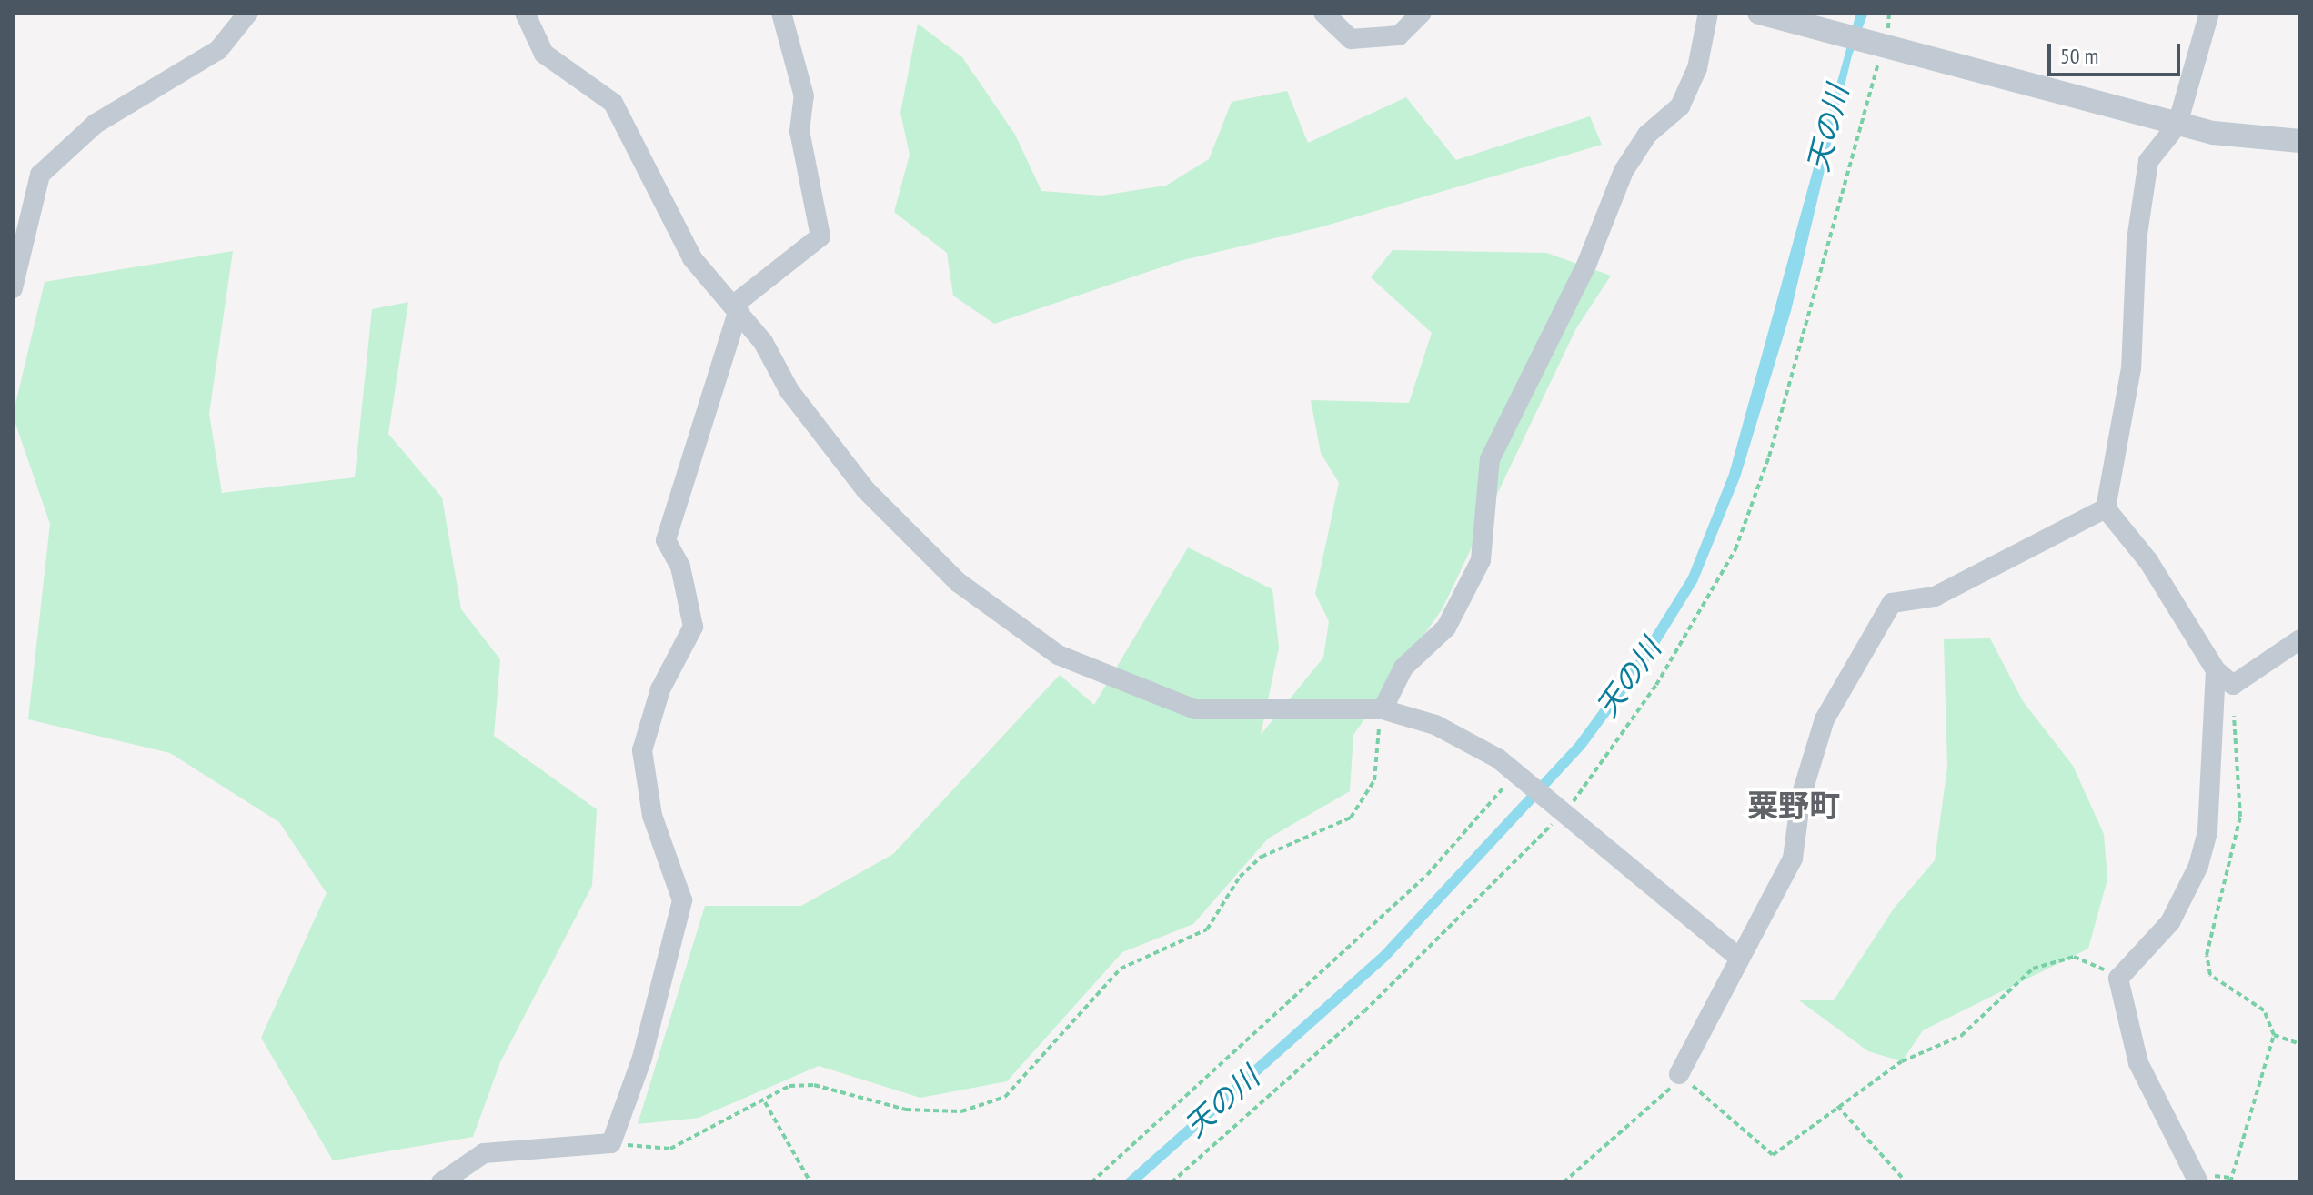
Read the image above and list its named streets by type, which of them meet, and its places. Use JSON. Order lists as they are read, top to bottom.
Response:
{
  "districts": ["粟野町"],
  "water": ["天の川"],
  "scale_bar": "50 m"
}
